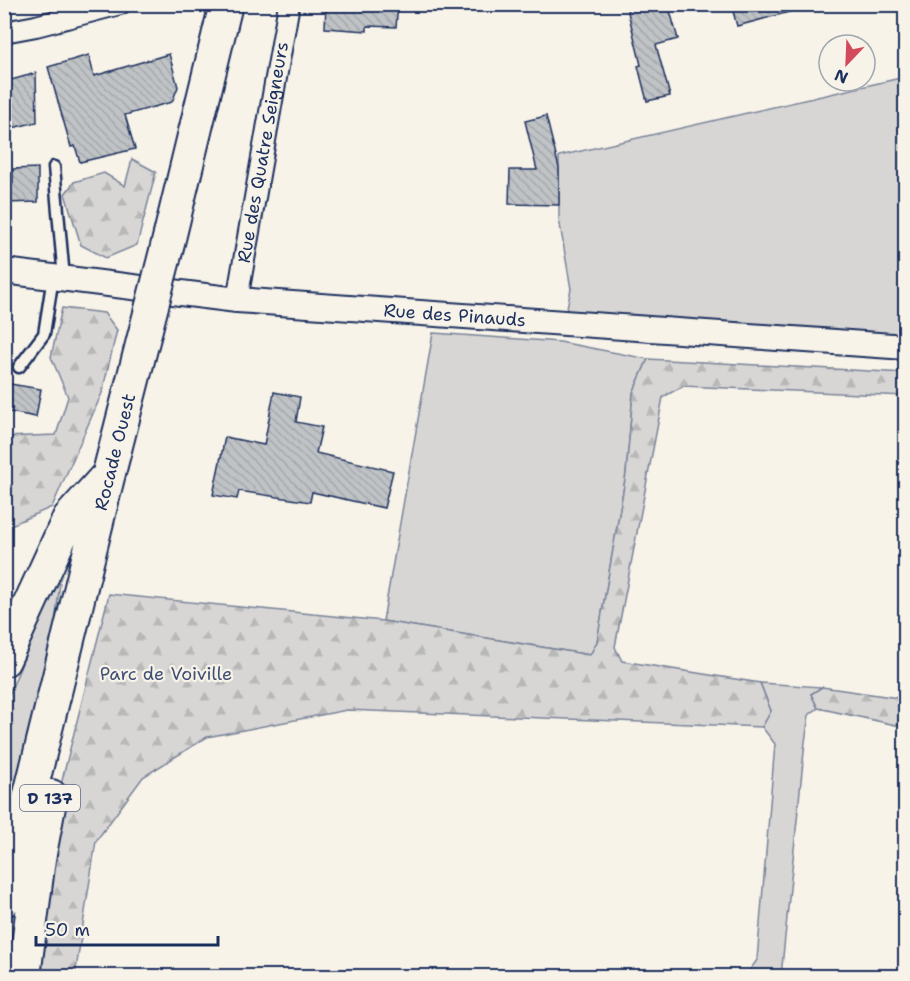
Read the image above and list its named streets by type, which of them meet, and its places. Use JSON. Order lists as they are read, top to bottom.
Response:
{
  "streets": {
    "main road": ["Rocade Ouest", "D 137"],
    "street": ["Rue des Quatre Seigneurs", "Rue des Pinauds"]
  },
  "crossings": [
    ["Rue des Quatre Seigneurs", "Rue des Pinauds"],
    ["Rocade Ouest", "D 137"]
  ],
  "parks": ["Parc de Voiville"],
  "scale_bar": "50 m",
  "north": "bottom left"
}
